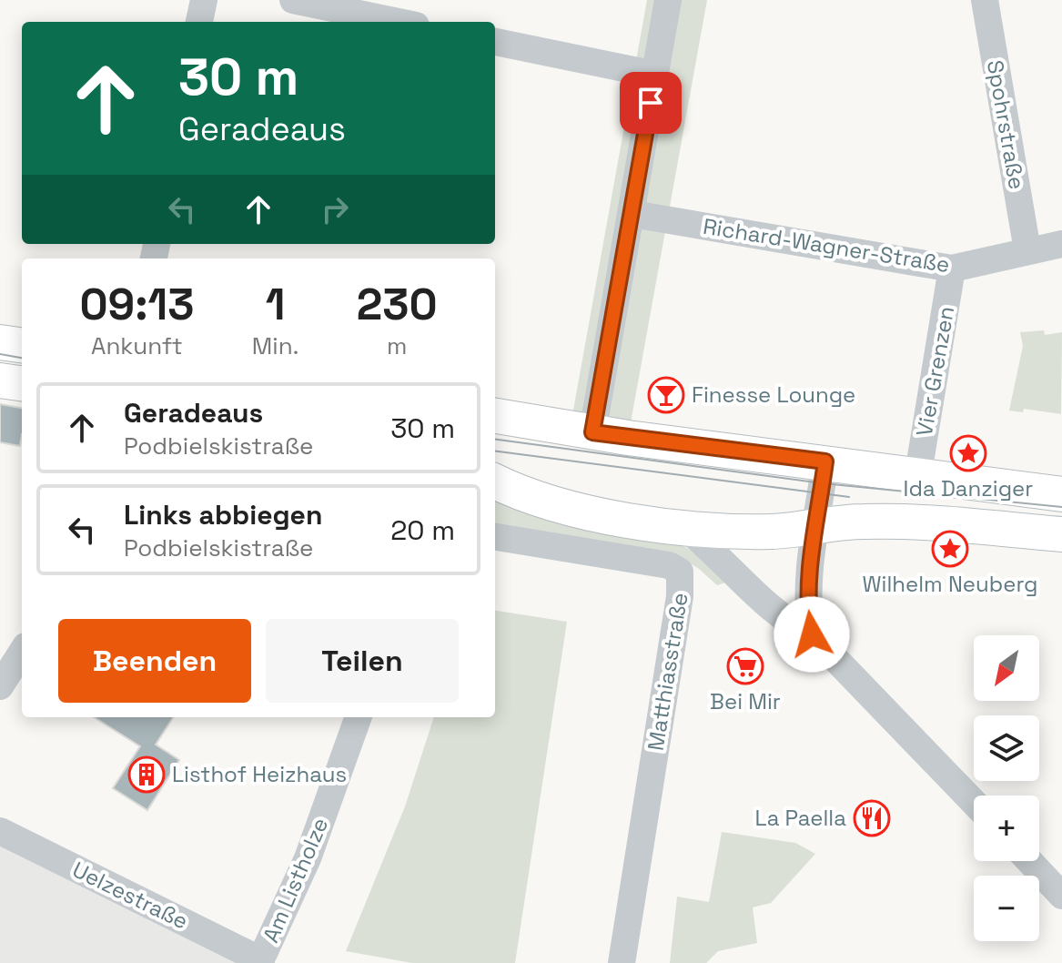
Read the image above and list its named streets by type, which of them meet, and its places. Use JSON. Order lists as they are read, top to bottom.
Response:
{
  "streets": {
    "street": [
      "Spohrstraße",
      "Richard-Wagner-Straße",
      "Vier Grenzen",
      "Matthiasstraße",
      "Am Listholze",
      "Uelzestraße"
    ]
  },
  "crossings": [
    ["Spohrstraße", "Richard-Wagner-Straße"],
    ["Richard-Wagner-Straße", "Vier Grenzen"],
    ["Am Listholze", "Uelzestraße"]
  ],
  "places": {
    "bar": ["Finesse Lounge"],
    "place": ["Ida Danziger", "Wilhelm Neuberg"],
    "supermarket": ["Bei Mir"],
    "building": ["Listhof Heizhaus"],
    "restaurant": ["La Paella"]
  },
  "north": "bottom left",
  "page": {
    "turn": ["30 m", "Geradeaus"],
    "eta": [
      "09:13",
      "Ankunft",
      "1",
      "Min.",
      "230",
      "m"
    ],
    "list": [
      {
        "name": "Geradeaus",
        "note": "Podbielskistraße",
        "value": "30 m"
      },
      {
        "name": "Links abbiegen",
        "note": "Podbielskistraße",
        "value": "20 m"
      }
    ],
    "buttons": ["Beenden", "Teilen"],
    "map_buttons": ["+", "−"]
  }
}
